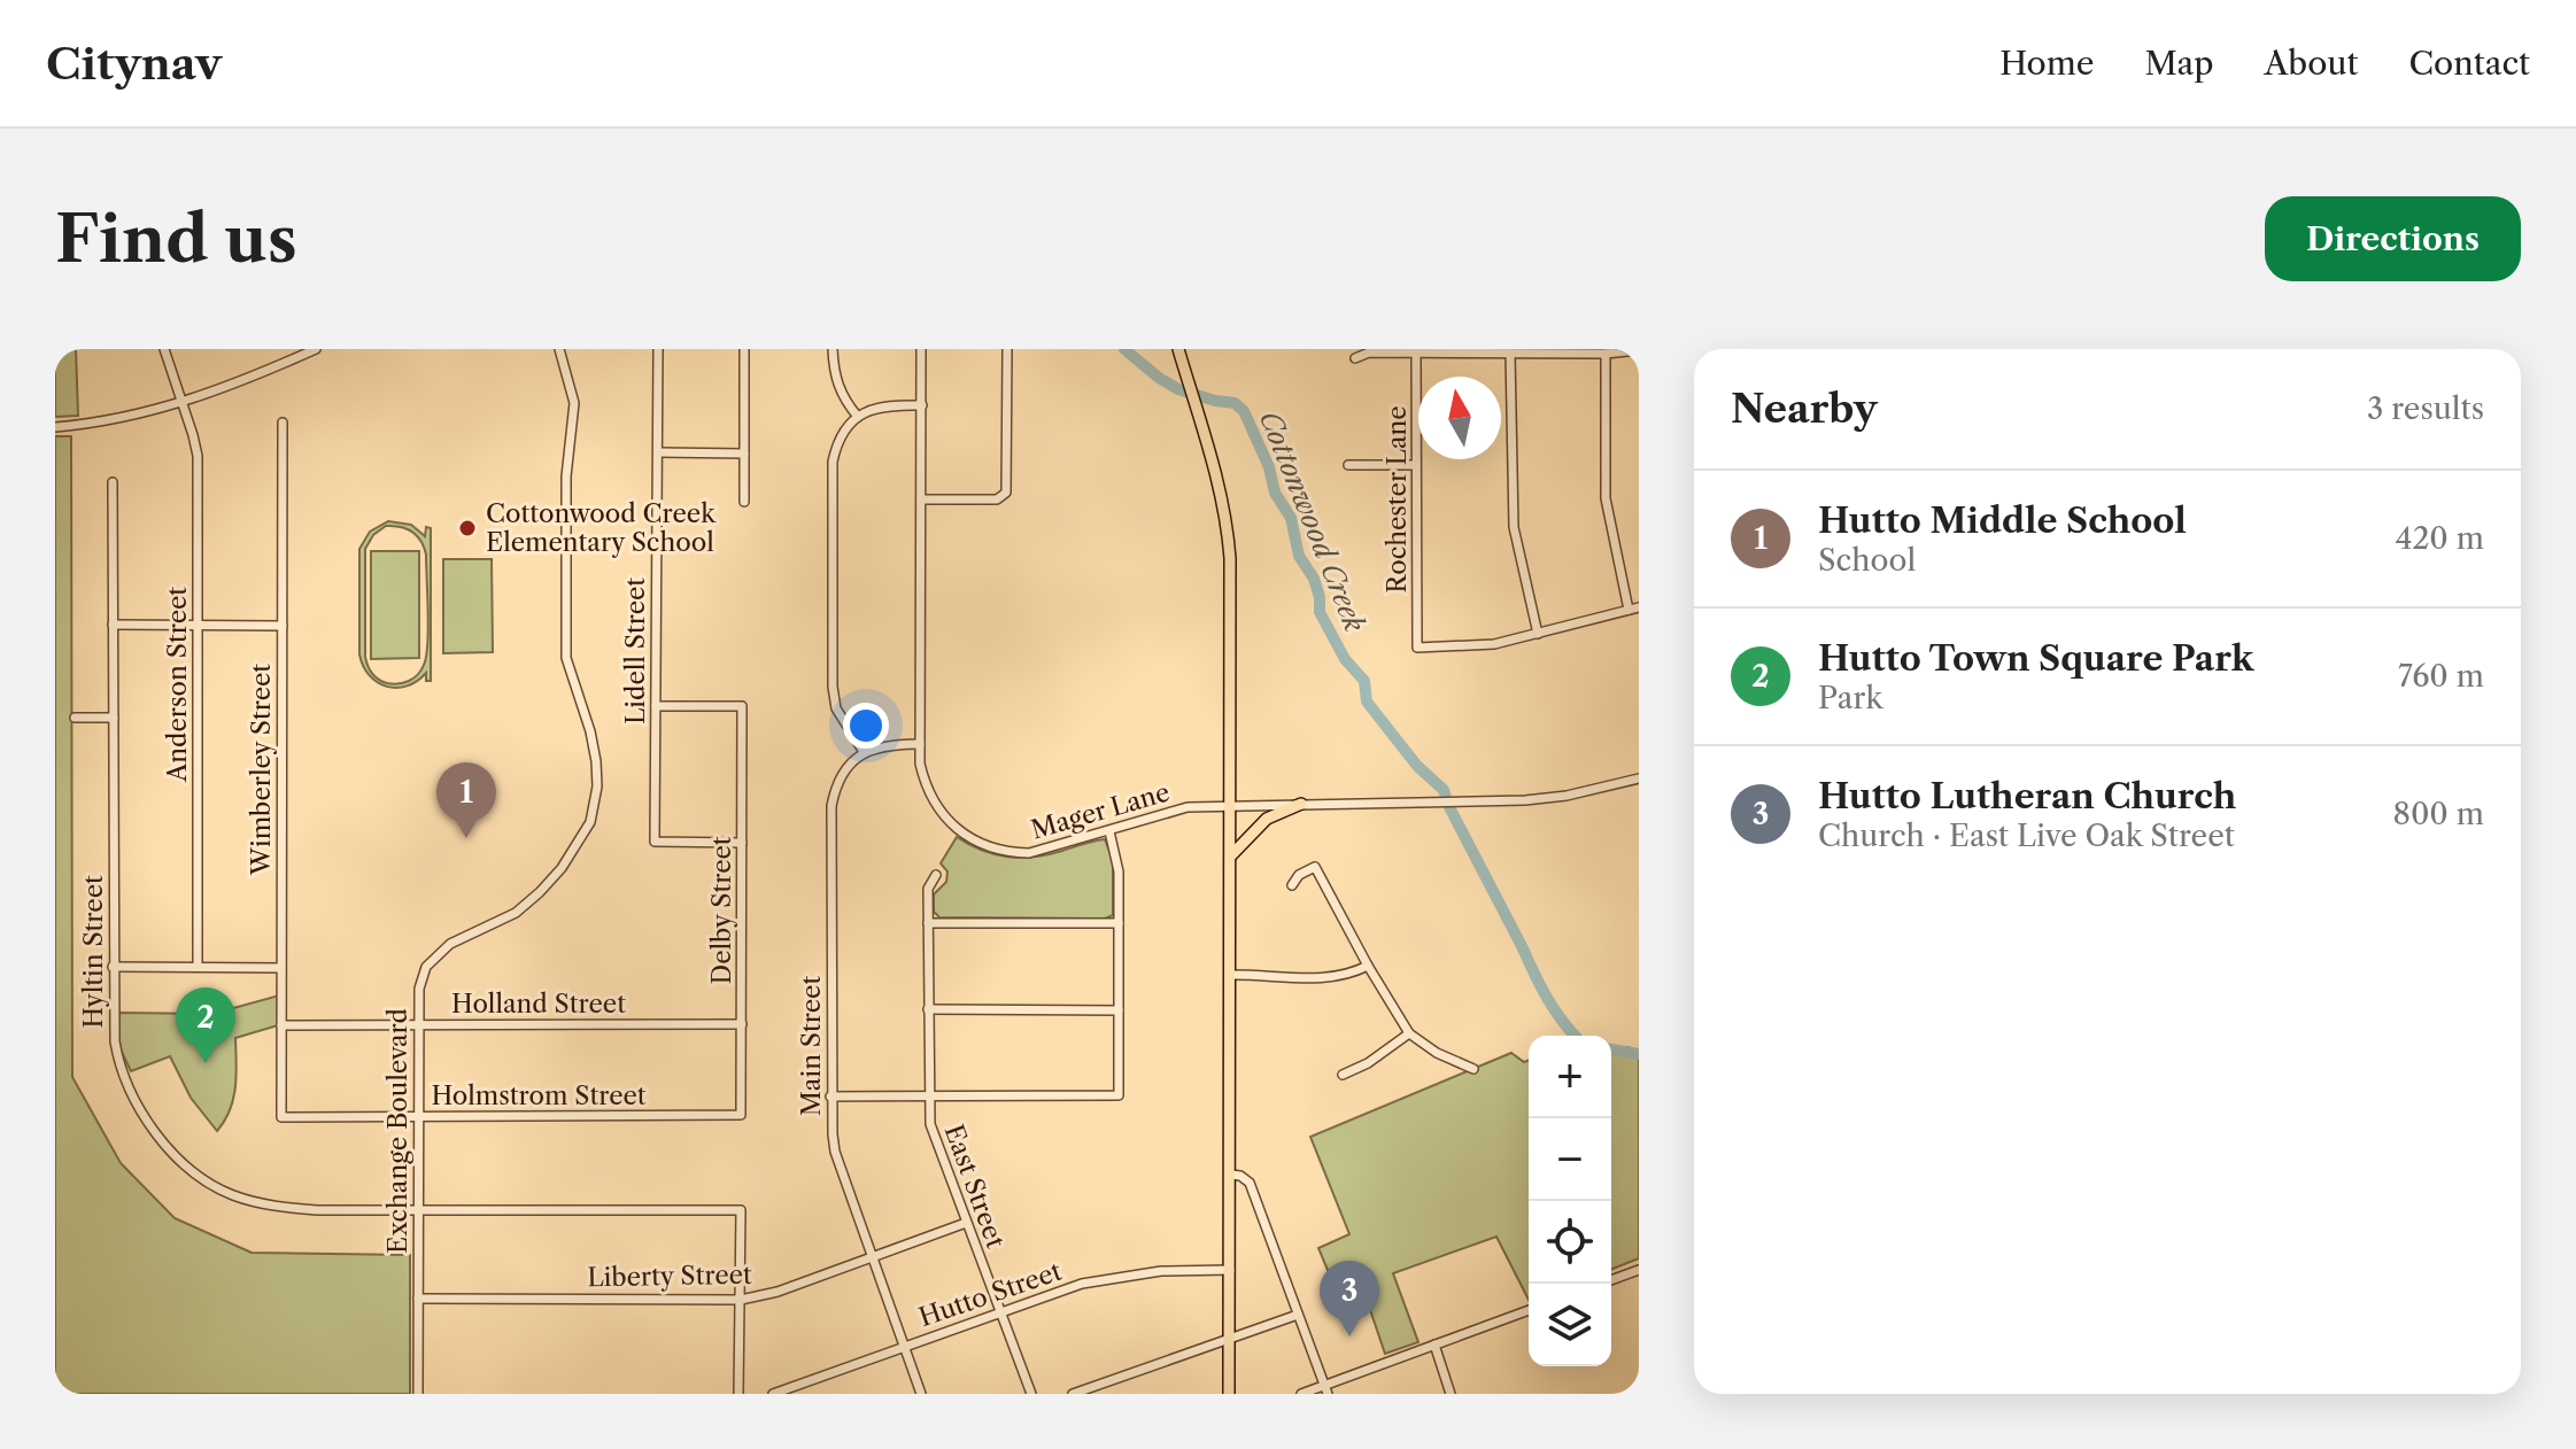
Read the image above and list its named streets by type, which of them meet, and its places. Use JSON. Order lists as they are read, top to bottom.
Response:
{
  "streets": {
    "street": [
      "Rochester Lane",
      "Lidell Street",
      "Anderson Street",
      "Wimberley Street",
      "Mager Lane",
      "Delby Street",
      "Hyltin Street",
      "Holland Street",
      "Main Street",
      "Holmstrom Street",
      "Exchange Boulevard",
      "East Street",
      "Liberty Street",
      "Hutto Street"
    ]
  },
  "crossings": [
    ["Lidell Street", "Delby Street"],
    ["Wimberley Street", "Holland Street"],
    ["Wimberley Street", "Holmstrom Street"],
    ["Delby Street", "Holland Street"],
    ["Delby Street", "Holmstrom Street"],
    ["Hyltin Street", "Exchange Boulevard"],
    ["Hyltin Street", "Liberty Street"],
    ["Holland Street", "Exchange Boulevard"],
    ["Main Street", "Liberty Street"],
    ["Main Street", "Hutto Street"],
    ["Holmstrom Street", "Exchange Boulevard"],
    ["Exchange Boulevard", "Liberty Street"],
    ["East Street", "Liberty Street"],
    ["East Street", "Hutto Street"]
  ],
  "water": ["Cottonwood Creek"],
  "places": ["Cottonwood Creek Elementary School"],
  "north": "top",
  "page": {
    "header": "Citynav",
    "nav": [
      "Home",
      "Map",
      "About",
      "Contact"
    ],
    "buttons": "Directions",
    "title": "Find us",
    "heading": ["Nearby", "3 results"],
    "list": [
      {
        "mark": "1",
        "name": "Hutto Middle School",
        "note": "School",
        "value": "420 m"
      },
      {
        "mark": "2",
        "name": "Hutto Town Square Park",
        "note": "Park",
        "value": "760 m"
      },
      {
        "mark": "3",
        "name": "Hutto Lutheran Church",
        "note": "Church · East Live Oak Street",
        "value": "800 m"
      }
    ],
    "pins": ["1", "2", "3"],
    "map_buttons": ["+", "−"]
  }
}
